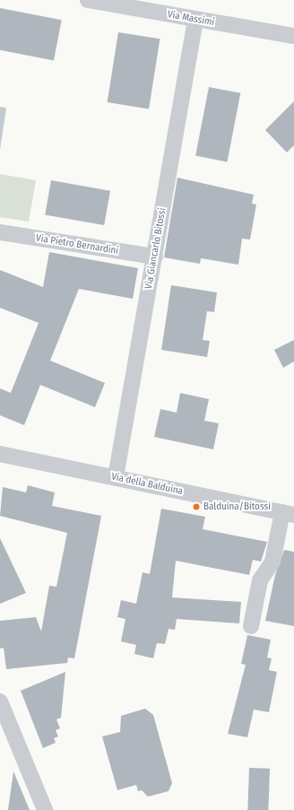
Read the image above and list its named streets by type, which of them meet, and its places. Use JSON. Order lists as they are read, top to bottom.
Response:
{
  "streets": {
    "street": [
      "Via Massimi",
      "Via Pietro Bernardini",
      "Via Giancarlo Bitossi",
      "Via della Balduina"
    ]
  },
  "crossings": [
    ["Via Massimi", "Via Giancarlo Bitossi"],
    ["Via Pietro Bernardini", "Via Giancarlo Bitossi"],
    ["Via Giancarlo Bitossi", "Via della Balduina"]
  ],
  "places": ["Balduina/Bitossi"]
}
